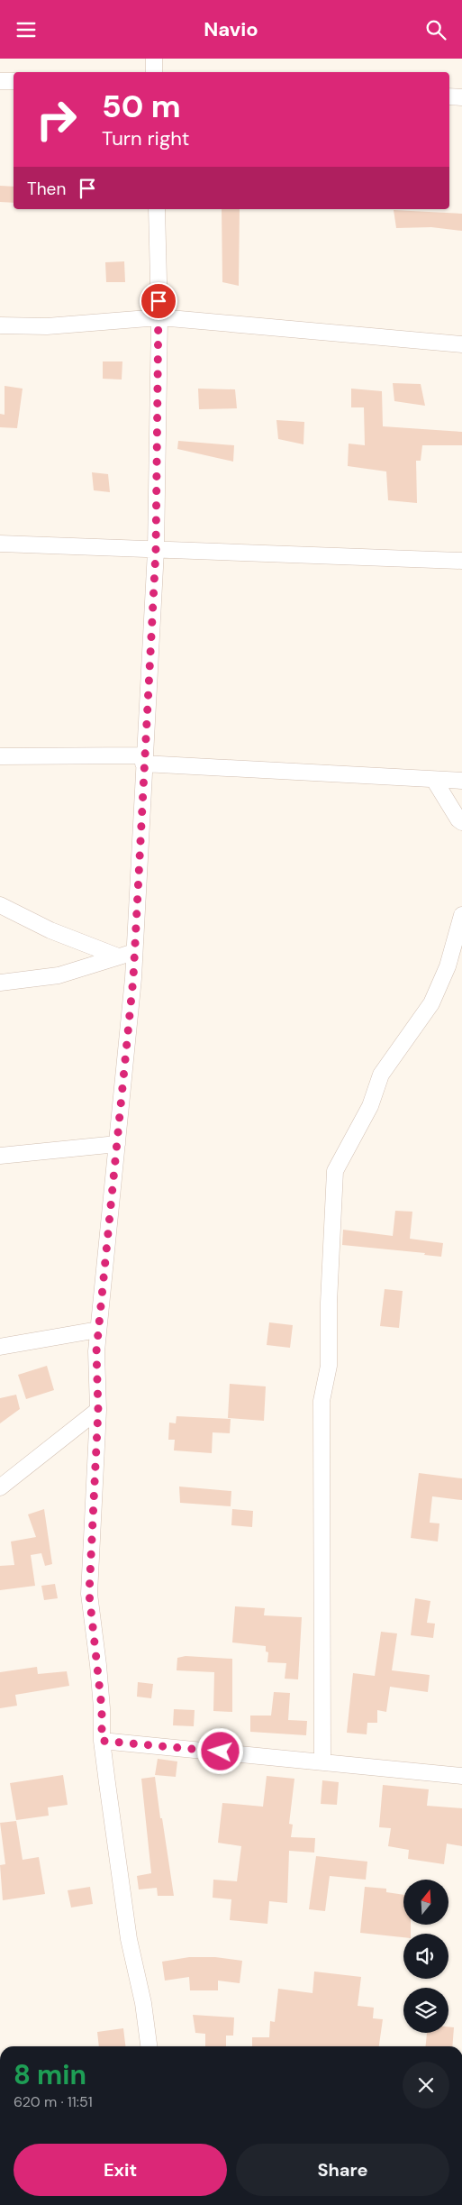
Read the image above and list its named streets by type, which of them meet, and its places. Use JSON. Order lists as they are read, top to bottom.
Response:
{
  "north": "top",
  "page": {
    "header": "Navio",
    "turn": ["50 m", "Turn right"],
    "then": "Then",
    "heading": ["8 min", "620 m · 11:51"],
    "buttons": ["Exit", "Share"]
  }
}
